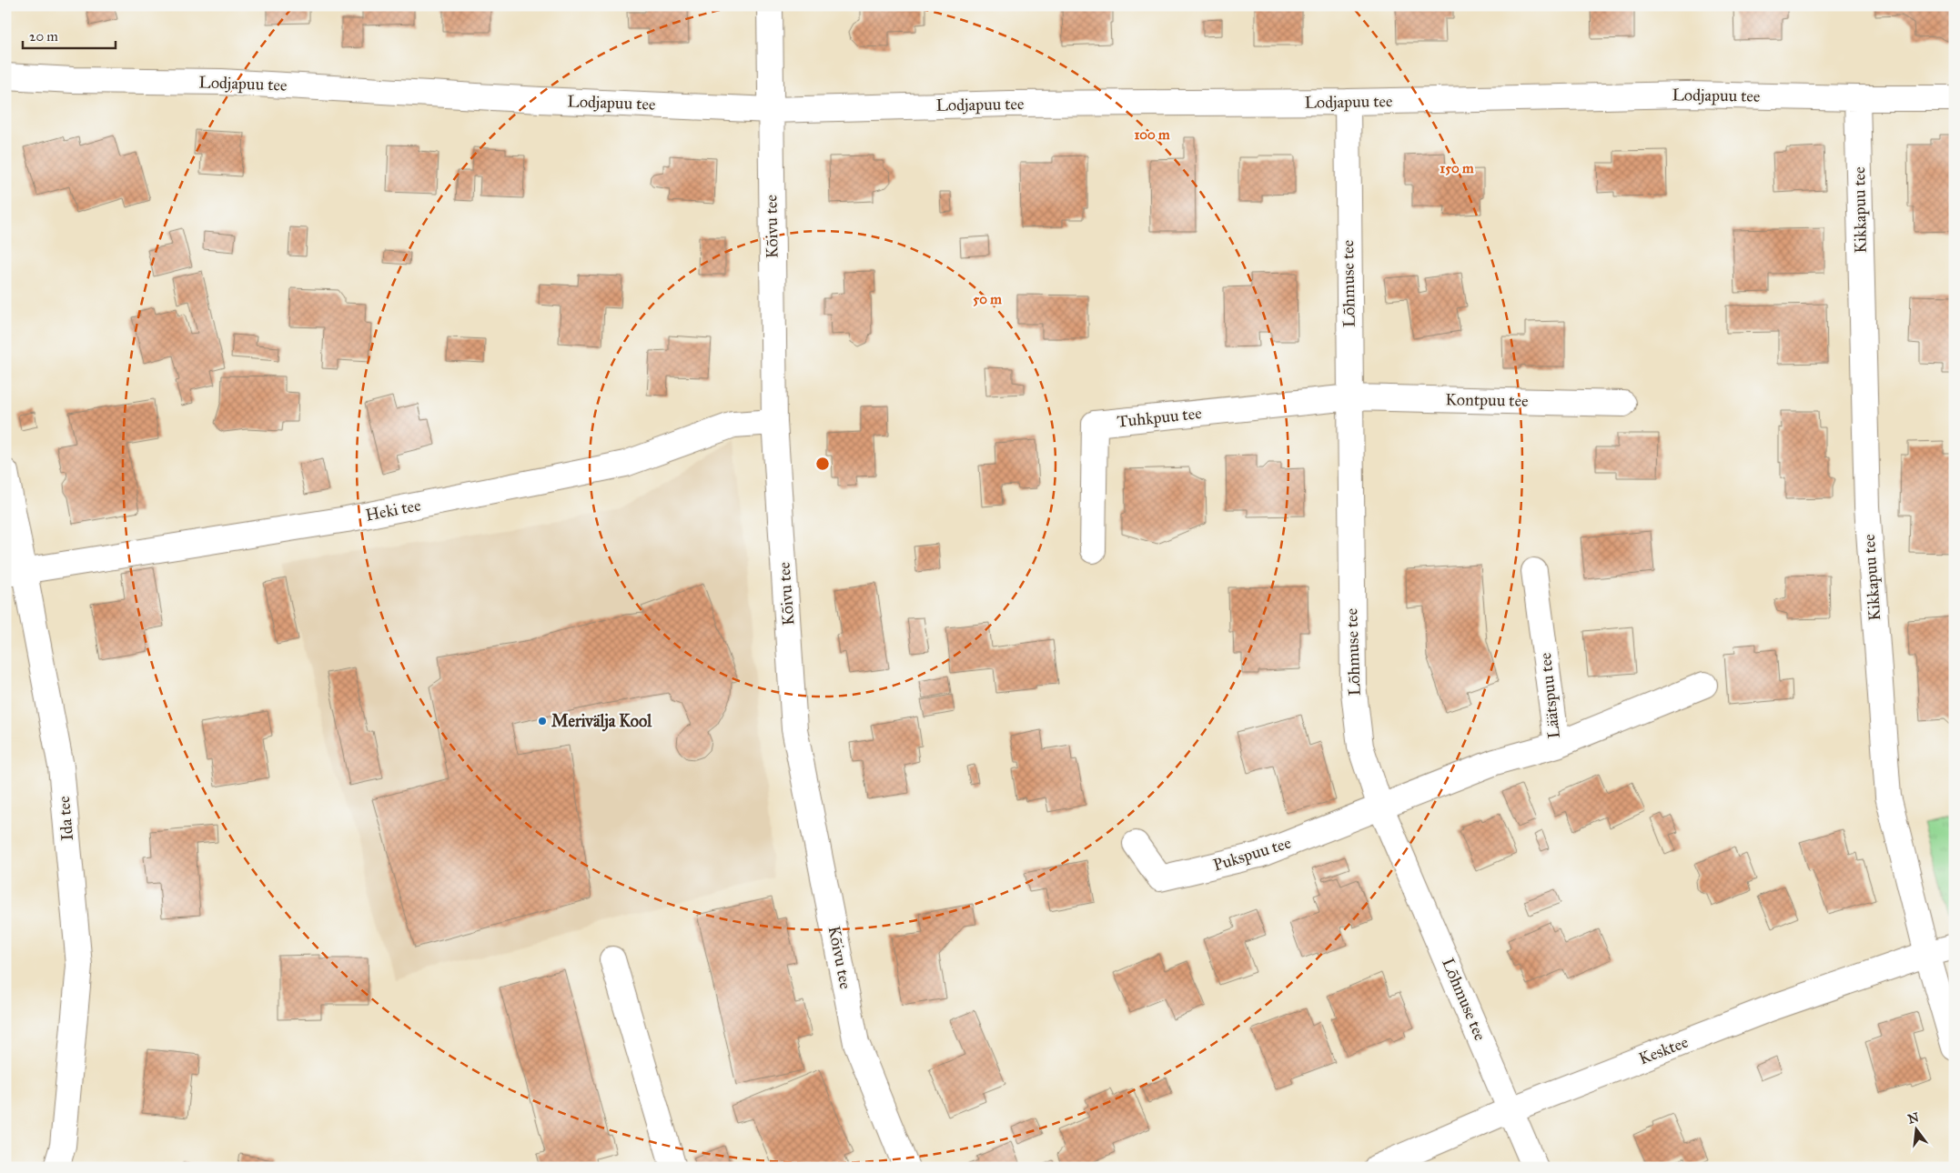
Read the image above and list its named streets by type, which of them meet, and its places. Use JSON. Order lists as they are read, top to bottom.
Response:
{
  "streets": {
    "street": [
      "Lodjapuu tee",
      "Kikkapuu tee",
      "Kõivu tee",
      "Lõhmuse tee",
      "Kontpuu tee",
      "Tuhkpuu tee",
      "Heki tee",
      "Läätspuu tee",
      "Ida tee",
      "Pukspuu tee",
      "Kesktee"
    ]
  },
  "crossings": [
    ["Lodjapuu tee", "Kikkapuu tee"],
    ["Lodjapuu tee", "Kõivu tee"],
    ["Lodjapuu tee", "Lõhmuse tee"],
    ["Kikkapuu tee", "Kesktee"],
    ["Kõivu tee", "Heki tee"],
    ["Lõhmuse tee", "Kontpuu tee"],
    ["Lõhmuse tee", "Tuhkpuu tee"],
    ["Lõhmuse tee", "Läätspuu tee"],
    ["Lõhmuse tee", "Pukspuu tee"],
    ["Lõhmuse tee", "Kesktee"],
    ["Kontpuu tee", "Tuhkpuu tee"],
    ["Heki tee", "Ida tee"],
    ["Läätspuu tee", "Pukspuu tee"]
  ],
  "places": ["Merivälja Kool"],
  "scale_bar": "20 m",
  "north": "top",
  "rings": ["100 m", "150 m", "50 m"]
}
